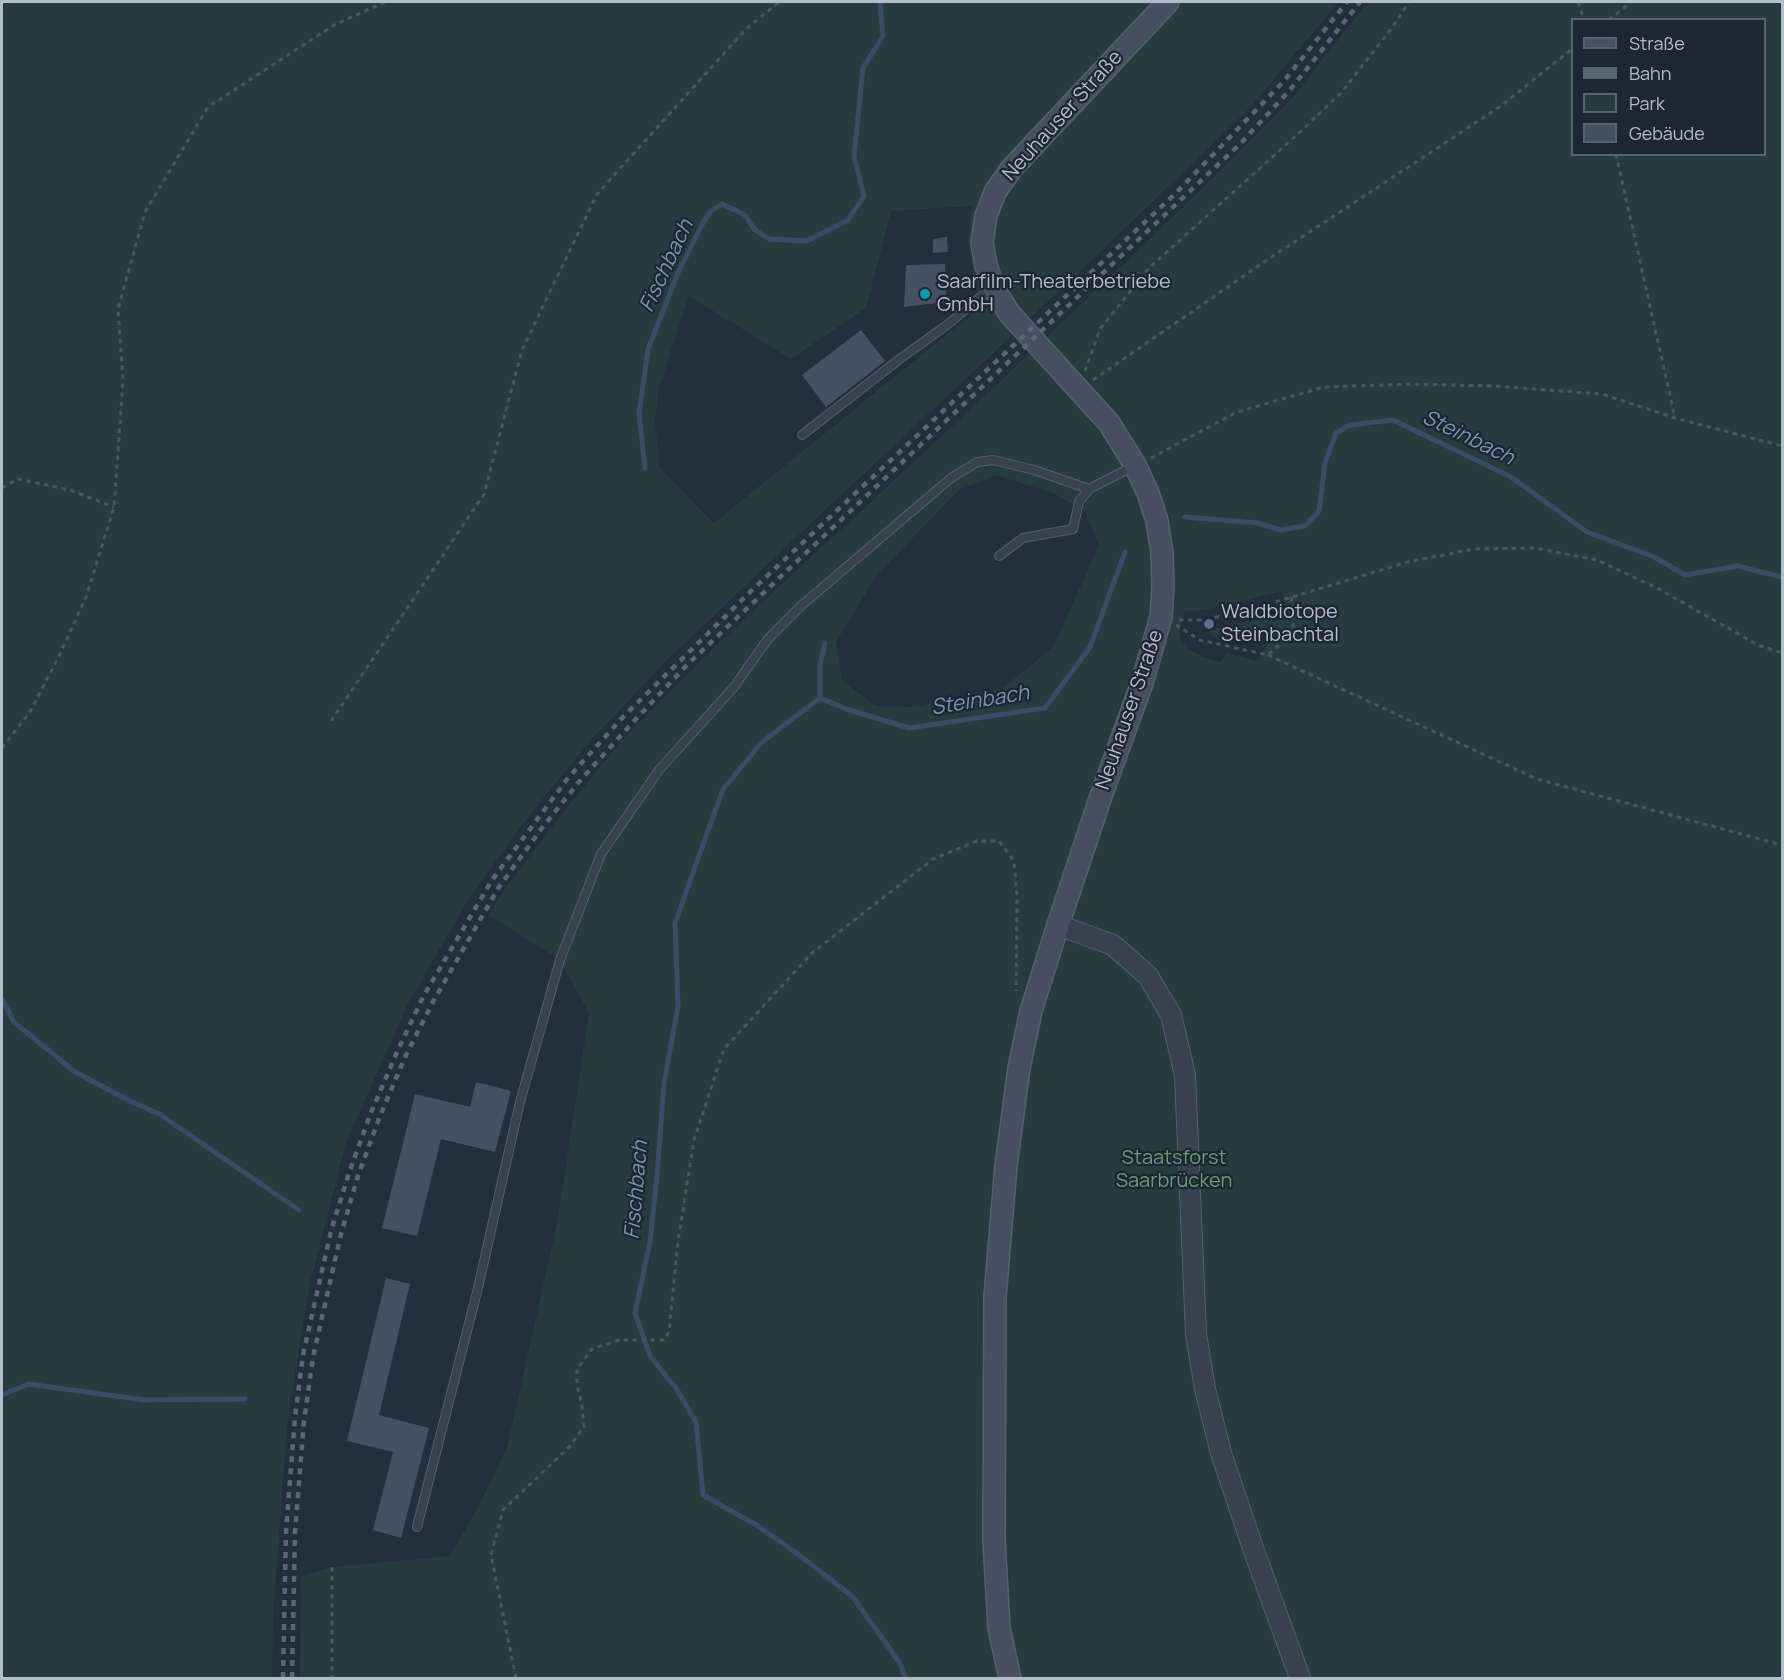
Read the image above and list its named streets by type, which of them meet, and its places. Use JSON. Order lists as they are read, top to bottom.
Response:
{
  "streets": {
    "main road": ["Neuhauser Straße"]
  },
  "water": ["Fischbach", "Steinbach"],
  "parks": ["Staatsforst Saarbrücken"],
  "places": ["Saarfilm-Theaterbetriebe GmbH", "Waldbiotope Steinbachtal"],
  "legend": [
    "Straße",
    "Bahn",
    "Park",
    "Gebäude"
  ]
}
